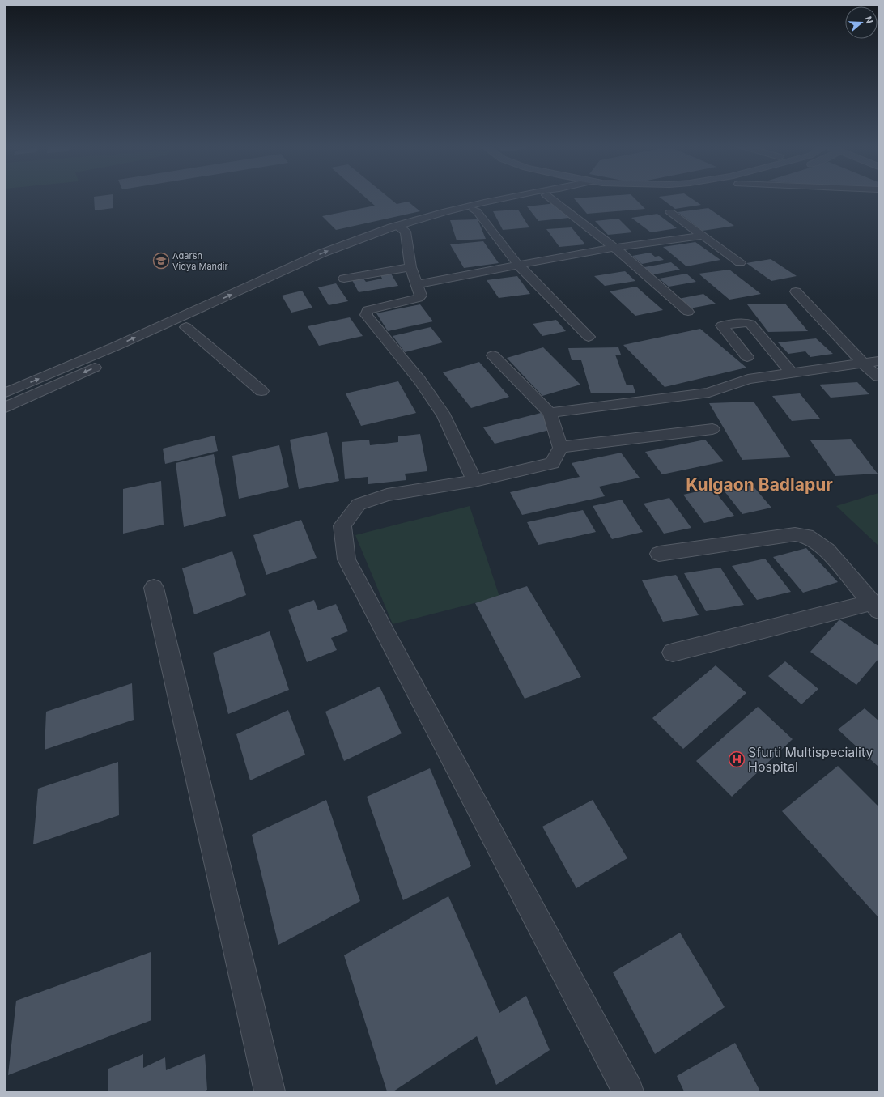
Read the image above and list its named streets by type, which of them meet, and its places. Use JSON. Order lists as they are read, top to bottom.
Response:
{
  "districts": ["Kulgaon Badlapur"],
  "places": {
    "school or university": ["Adarsh Vidya Mandir"],
    "hospital": ["Sfurti Multispeciality Hospital"]
  },
  "north": "right"
}
